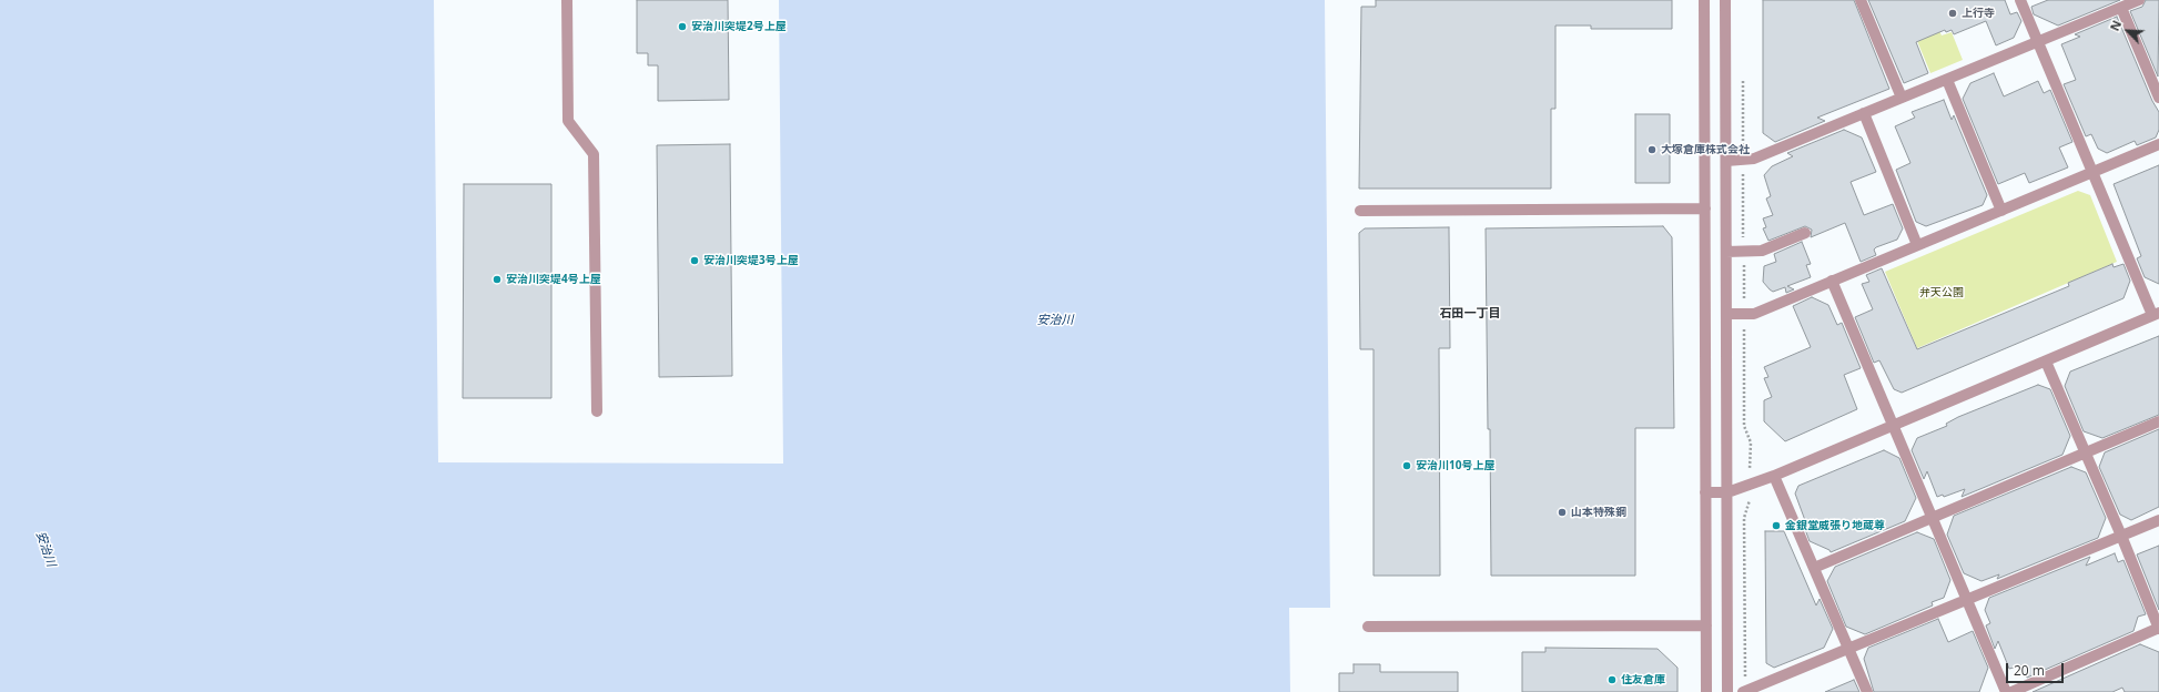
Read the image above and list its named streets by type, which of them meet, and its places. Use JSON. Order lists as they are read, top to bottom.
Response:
{
  "districts": ["石田一丁目"],
  "water": ["安治川"],
  "parks": ["弁天公園"],
  "places": [
    "上行寺",
    "安治川突堤2号上屋",
    "大塚倉庫株式会社",
    "安治川突堤3号上屋",
    "安治川突堤4号上屋",
    "安治川10号上屋",
    "山本特殊鋼",
    "金銀堂威張り地蔵尊",
    "住友倉庫"
  ],
  "scale_bar": "20 m",
  "north": "top left"
}
